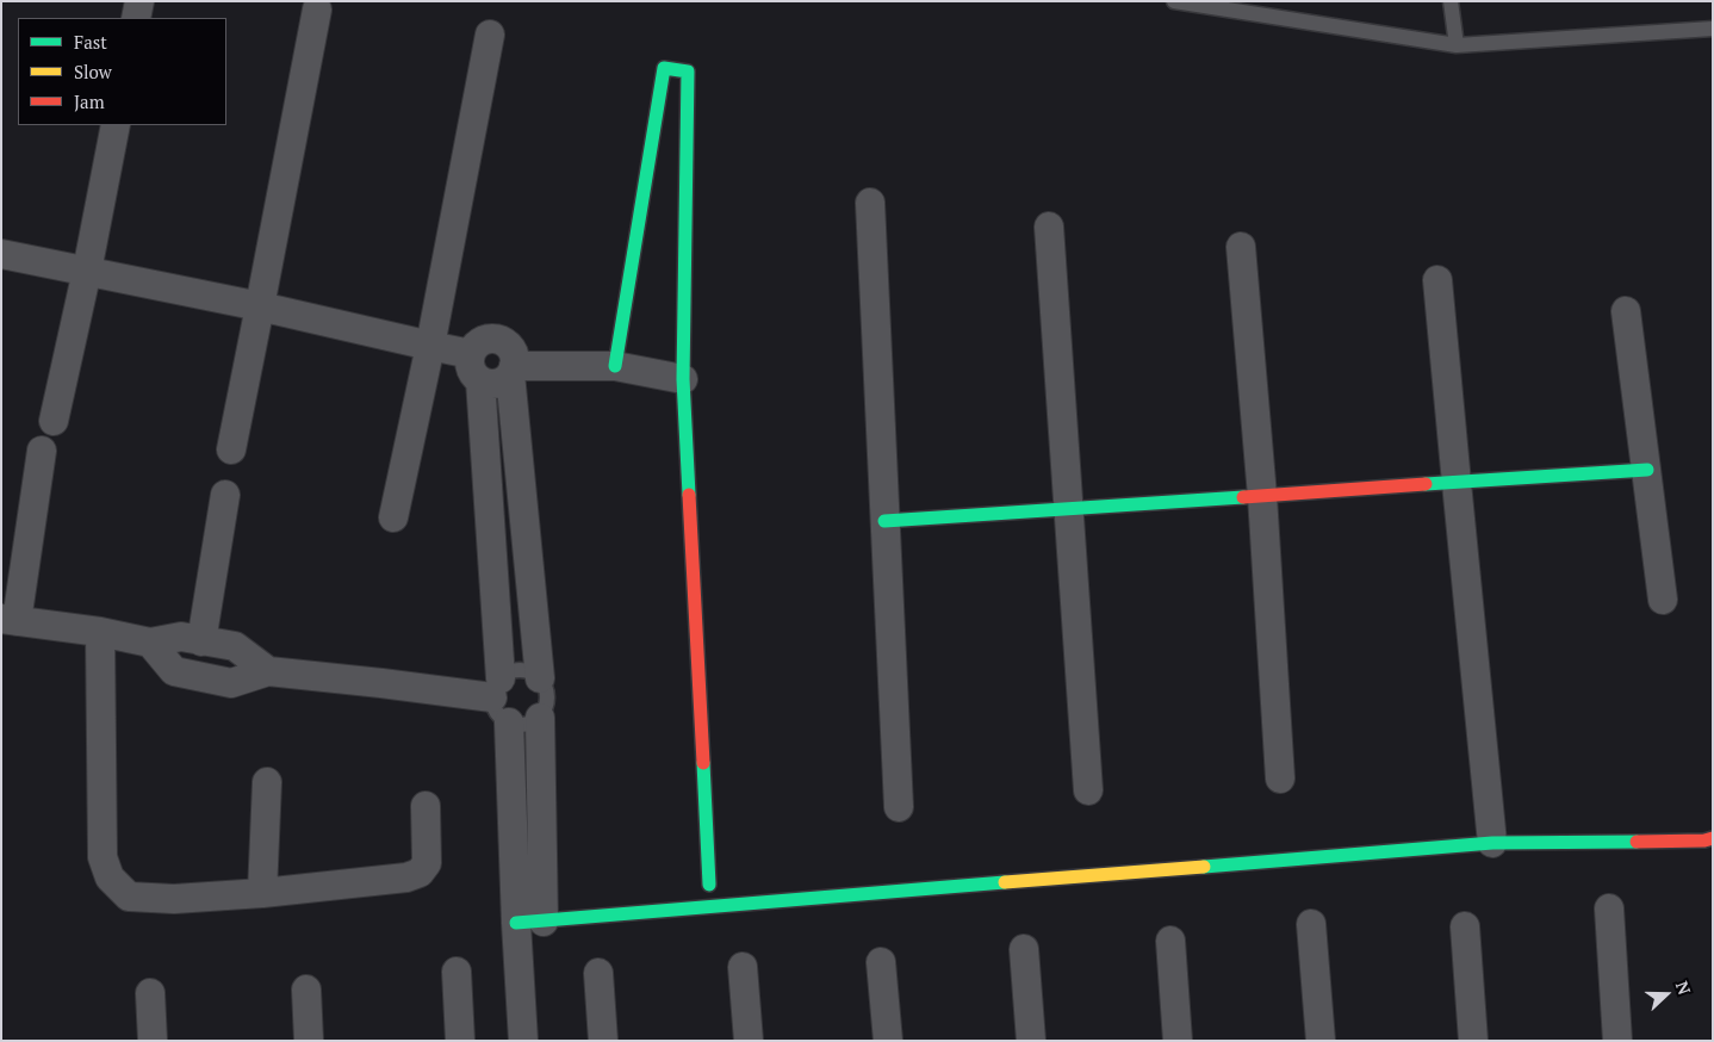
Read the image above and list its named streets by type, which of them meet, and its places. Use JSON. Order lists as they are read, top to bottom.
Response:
{
  "legend": ["Fast", "Slow", "Jam"],
  "north": "right"
}
